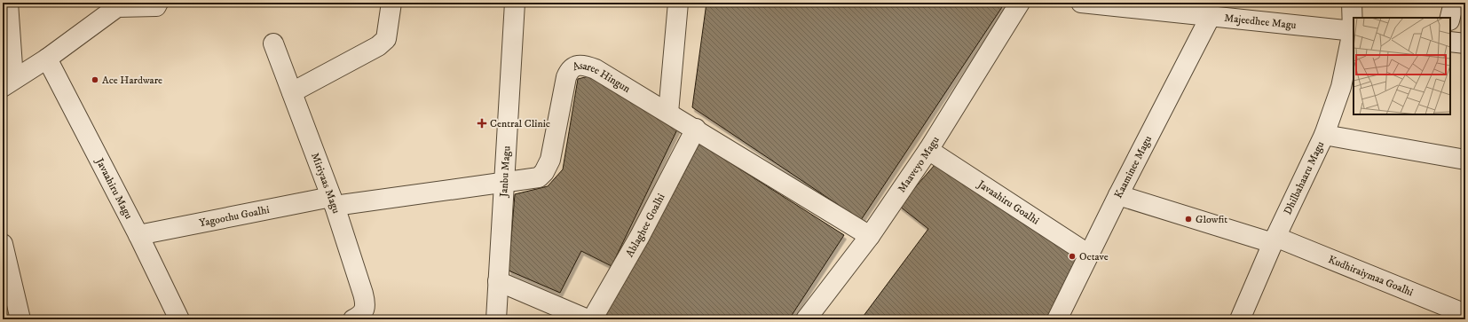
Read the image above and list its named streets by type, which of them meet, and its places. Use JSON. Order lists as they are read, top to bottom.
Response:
{
  "streets": {
    "street": [
      "Majeedhee Magu",
      "Asaree Hingun",
      "Maaveyo Magu",
      "Kaaminee Magu",
      "Janbu Magu",
      "Dhilbahaaru Magu",
      "Miriyaas Magu",
      "Javaahiru Magu",
      "Javaahiru Goalhi",
      "Yagoothu Goalhi",
      "Ablaghee Goalhi",
      "Kudhiraiymaa Goalhi"
    ]
  },
  "crossings": [
    ["Majeedhee Magu", "Kaaminee Magu"],
    ["Majeedhee Magu", "Dhilbahaaru Magu"],
    ["Asaree Hingun", "Maaveyo Magu"],
    ["Asaree Hingun", "Janbu Magu"],
    ["Asaree Hingun", "Miriyaas Magu"],
    ["Asaree Hingun", "Yagoothu Goalhi"],
    ["Asaree Hingun", "Ablaghee Goalhi"],
    ["Maaveyo Magu", "Javaahiru Goalhi"],
    ["Kaaminee Magu", "Javaahiru Goalhi"],
    ["Kaaminee Magu", "Kudhiraiymaa Goalhi"],
    ["Dhilbahaaru Magu", "Kudhiraiymaa Goalhi"],
    ["Miriyaas Magu", "Yagoothu Goalhi"],
    ["Javaahiru Magu", "Yagoothu Goalhi"]
  ],
  "places": {
    "other": ["Ace Hardware", "Glowfit", "Octave"],
    "health": ["Central Clinic"]
  }
}
